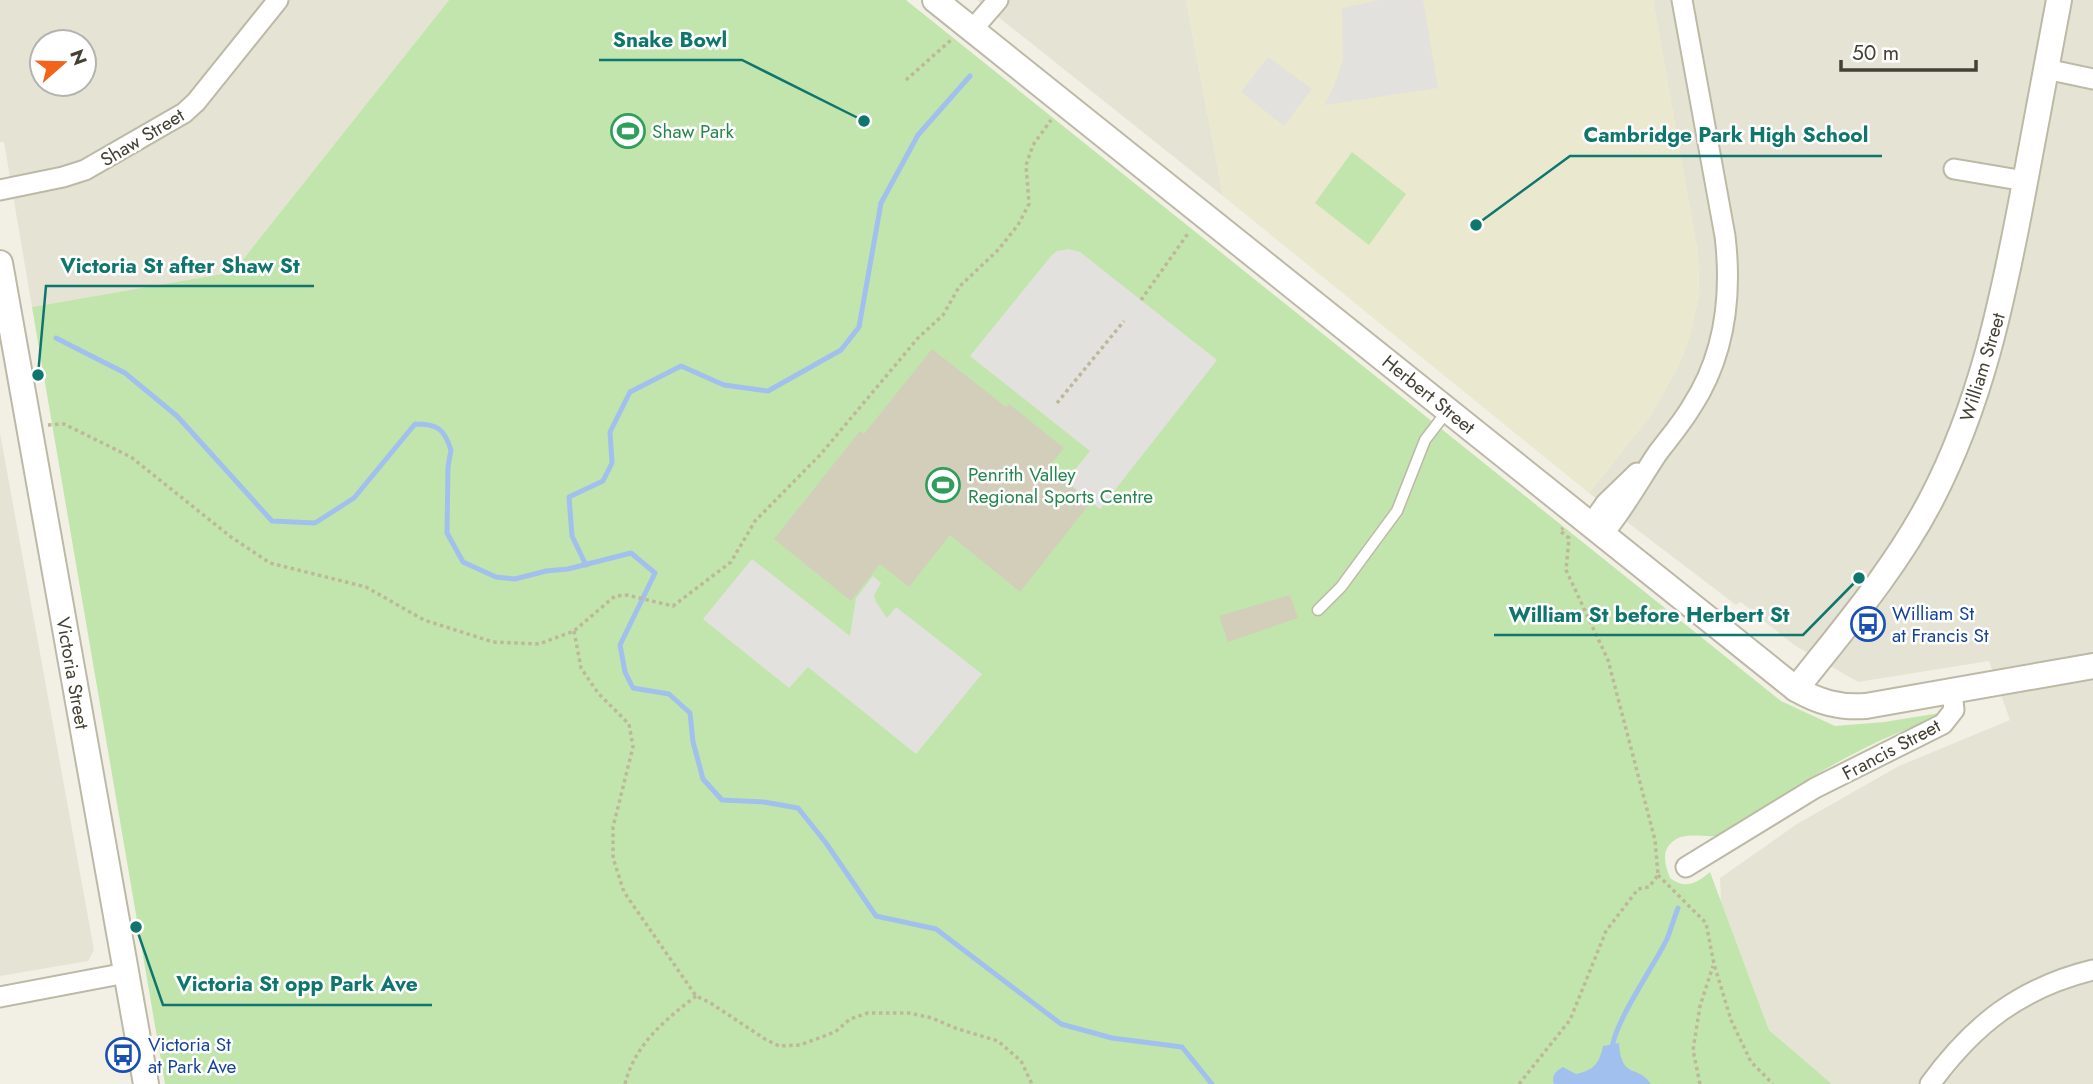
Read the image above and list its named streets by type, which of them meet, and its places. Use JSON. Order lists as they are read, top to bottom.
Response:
{
  "streets": {
    "street": [
      "Shaw Street",
      "William Street",
      "Herbert Street",
      "Victoria Street",
      "Francis Street"
    ]
  },
  "crossings": [
    ["William Street", "Herbert Street"],
    ["Herbert Street", "Francis Street"]
  ],
  "places": {
    "other": [
      "Snake Bowl",
      "Cambridge Park High School",
      "Victoria St after Shaw St",
      "William St before Herbert St",
      "Victoria St opp Park Ave"
    ],
    "sports": ["Shaw Park", "Penrith Valley Regional Sports Centre"],
    "bus stop": ["William St at Francis St", "Victoria St at Park Ave"]
  },
  "scale_bar": "50 m",
  "north": "right"
}
